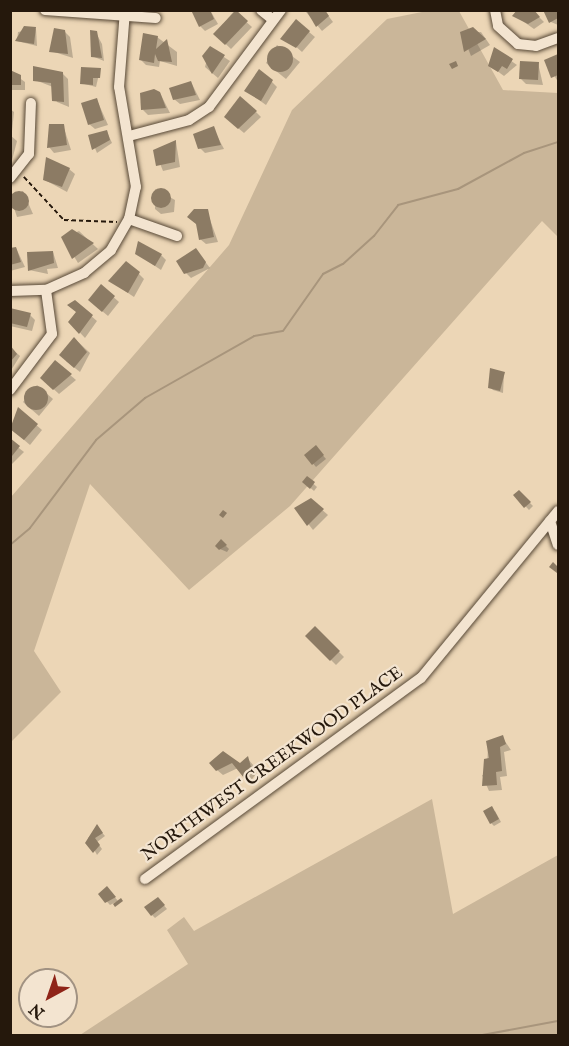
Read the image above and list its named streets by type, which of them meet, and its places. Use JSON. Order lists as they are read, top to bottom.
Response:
{
  "streets": {
    "street": ["NORTHWEST CREEKWOOD PLACE"]
  },
  "north": "bottom left"
}
